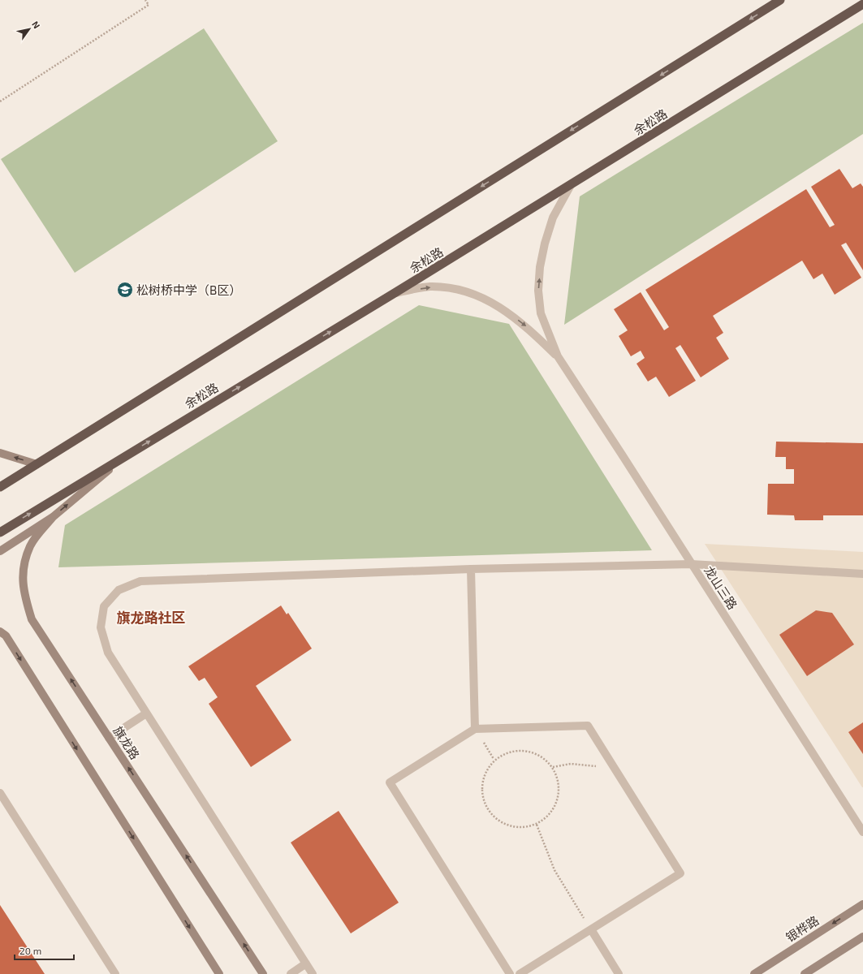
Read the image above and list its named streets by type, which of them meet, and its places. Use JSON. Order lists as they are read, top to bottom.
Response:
{
  "streets": {
    "highway": ["余松路"],
    "main road": ["旗龙路", "银桦路"],
    "street": ["龙山三路"]
  },
  "districts": ["旗龙路社区"],
  "places": {
    "school or university": ["松树桥中学（B区）"]
  },
  "scale_bar": "20 m",
  "north": "top right"
}
